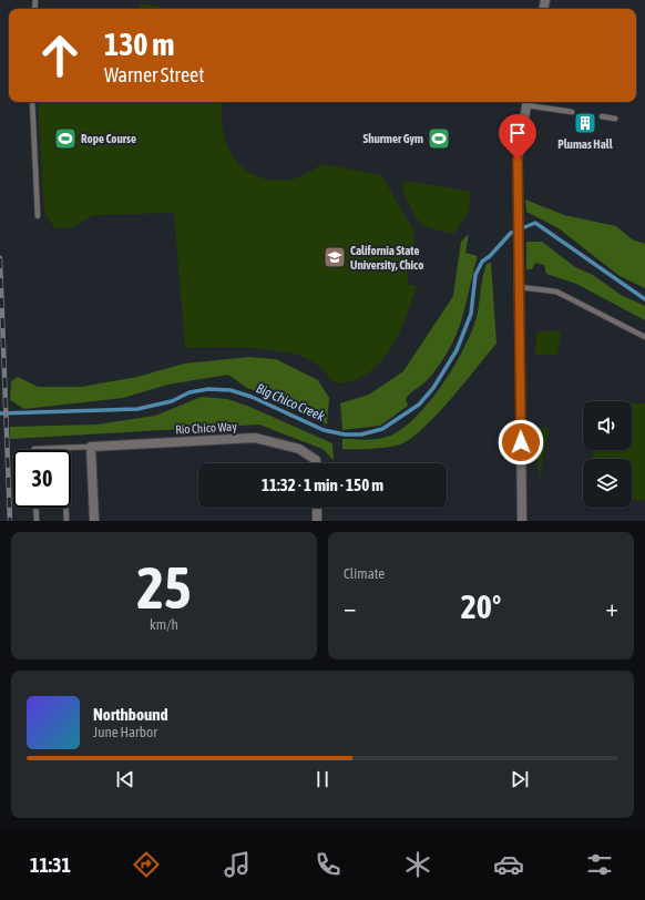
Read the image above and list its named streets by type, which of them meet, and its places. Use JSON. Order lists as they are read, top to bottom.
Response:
{
  "streets": {
    "street": ["Rio Chico Way"]
  },
  "water": ["Big Chico Creek"],
  "places": {
    "building": ["Plumas Hall"],
    "sports": ["Rope Course", "Shurmer Gym"],
    "school or university": ["California State University, Chico"]
  },
  "page": {
    "turn": ["130 m", "Warner Street"],
    "limit": "30",
    "trip": "11:32 · 1 min · 150 m",
    "tile": [
      ["25", "km/h"],
      "Climate"
    ],
    "heat": ["−", "20°", "+"],
    "song": ["Northbound", "June Harbor"],
    "tabs": "11:31"
  }
}
